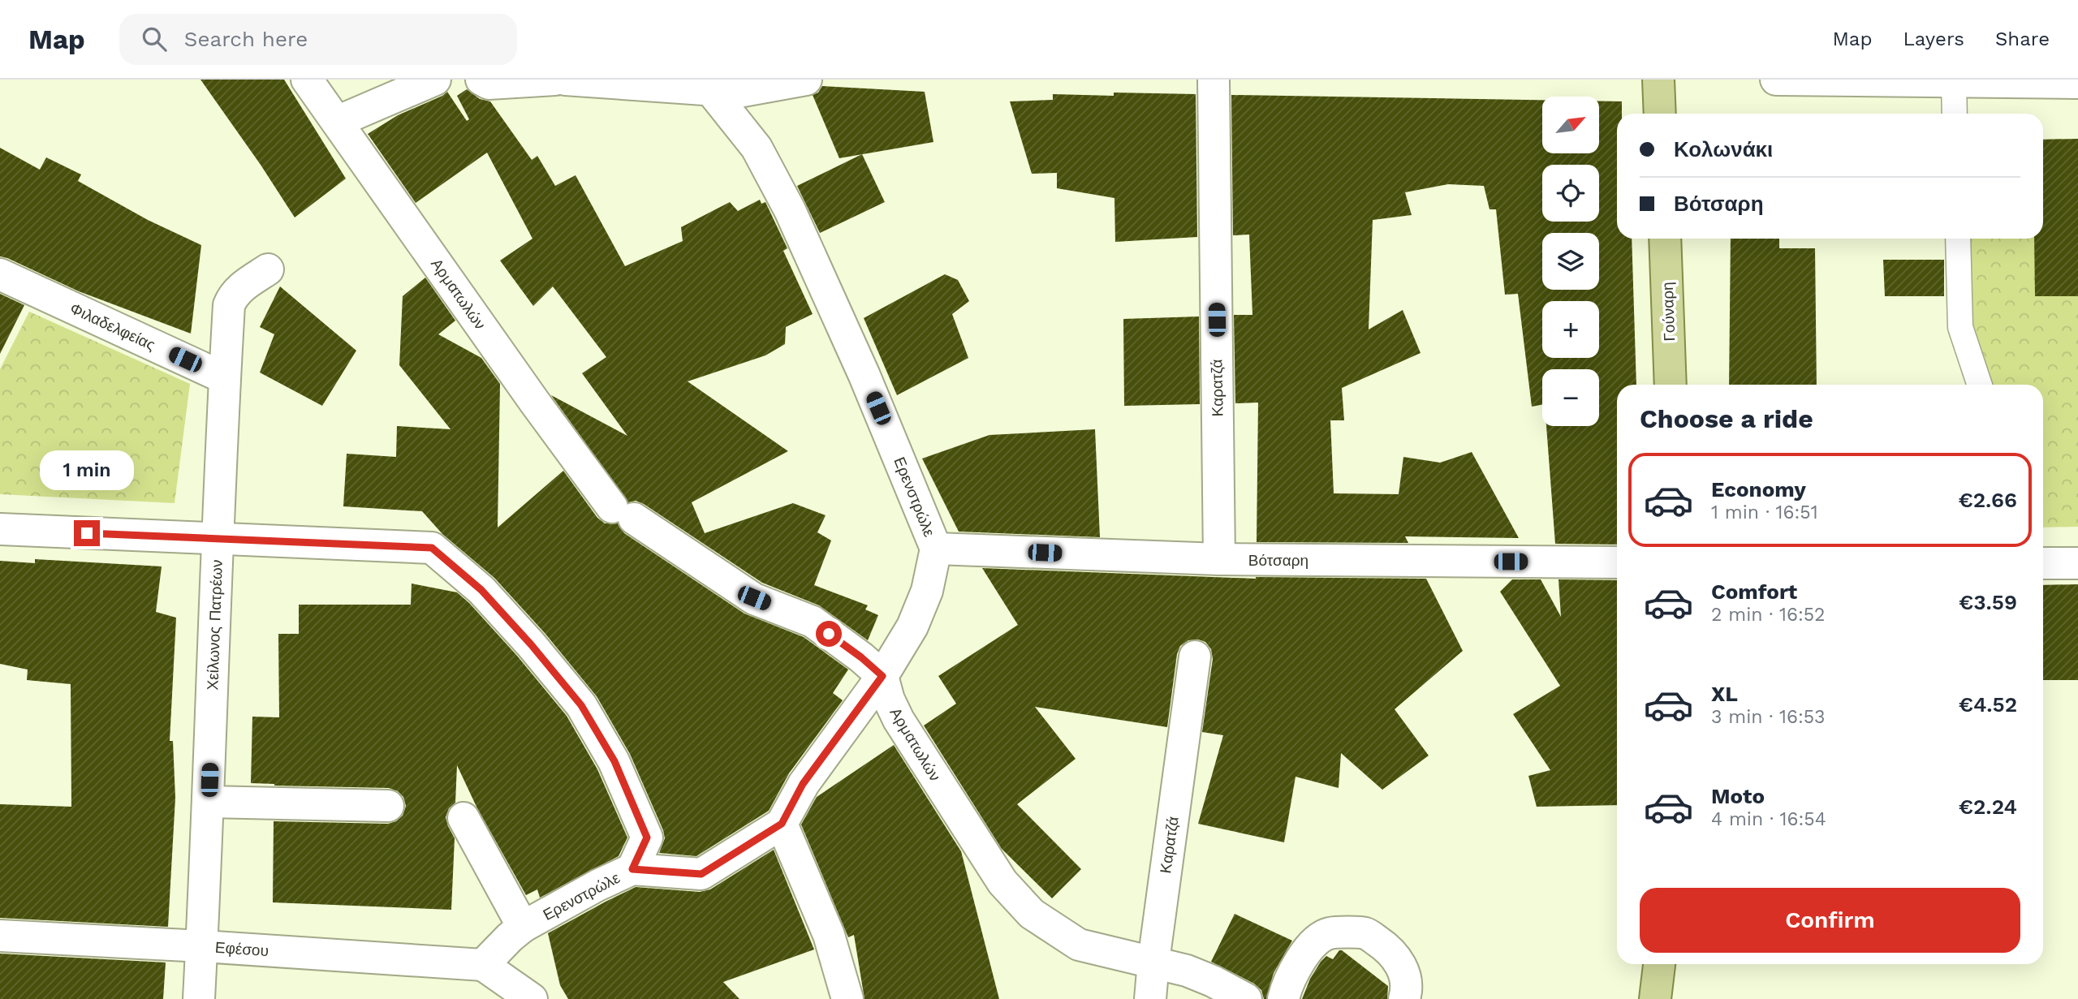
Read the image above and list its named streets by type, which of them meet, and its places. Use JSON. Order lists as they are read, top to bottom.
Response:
{
  "streets": {
    "main road": ["Γούναρη"],
    "street": [
      "Αρματωλών",
      "Φιλαδελφείας",
      "Καρατζά",
      "Ερενστρώλε",
      "Βότσαρη",
      "Χείλωνος Πατρέων",
      "Εφέσου"
    ]
  },
  "crossings": [
    ["Αρματωλών", "Καρατζά"],
    ["Αρματωλών", "Ερενστρώλε"],
    ["Φιλαδελφείας", "Χείλωνος Πατρέων"],
    ["Καρατζά", "Βότσαρη"],
    ["Ερενστρώλε", "Βότσαρη"],
    ["Ερενστρώλε", "Εφέσου"],
    ["Χείλωνος Πατρέων", "Εφέσου"]
  ],
  "north": "top right",
  "page": {
    "header": "Map",
    "search": "Search here",
    "nav": ["Map", "Layers", "Share"],
    "map_buttons": ["+", "−"],
    "banner": ["Κολωνάκι", "Βότσαρη"],
    "heading": "Choose a ride",
    "bubble": "1 min",
    "list": [
      {
        "name": "Economy",
        "note": "1 min · 16:51",
        "value": "€2.66"
      },
      {
        "name": "Comfort",
        "note": "2 min · 16:52",
        "value": "€3.59"
      },
      {
        "name": "XL",
        "note": "3 min · 16:53",
        "value": "€4.52"
      },
      {
        "name": "Moto",
        "note": "4 min · 16:54",
        "value": "€2.24"
      }
    ],
    "buttons": "Confirm"
  }
}
